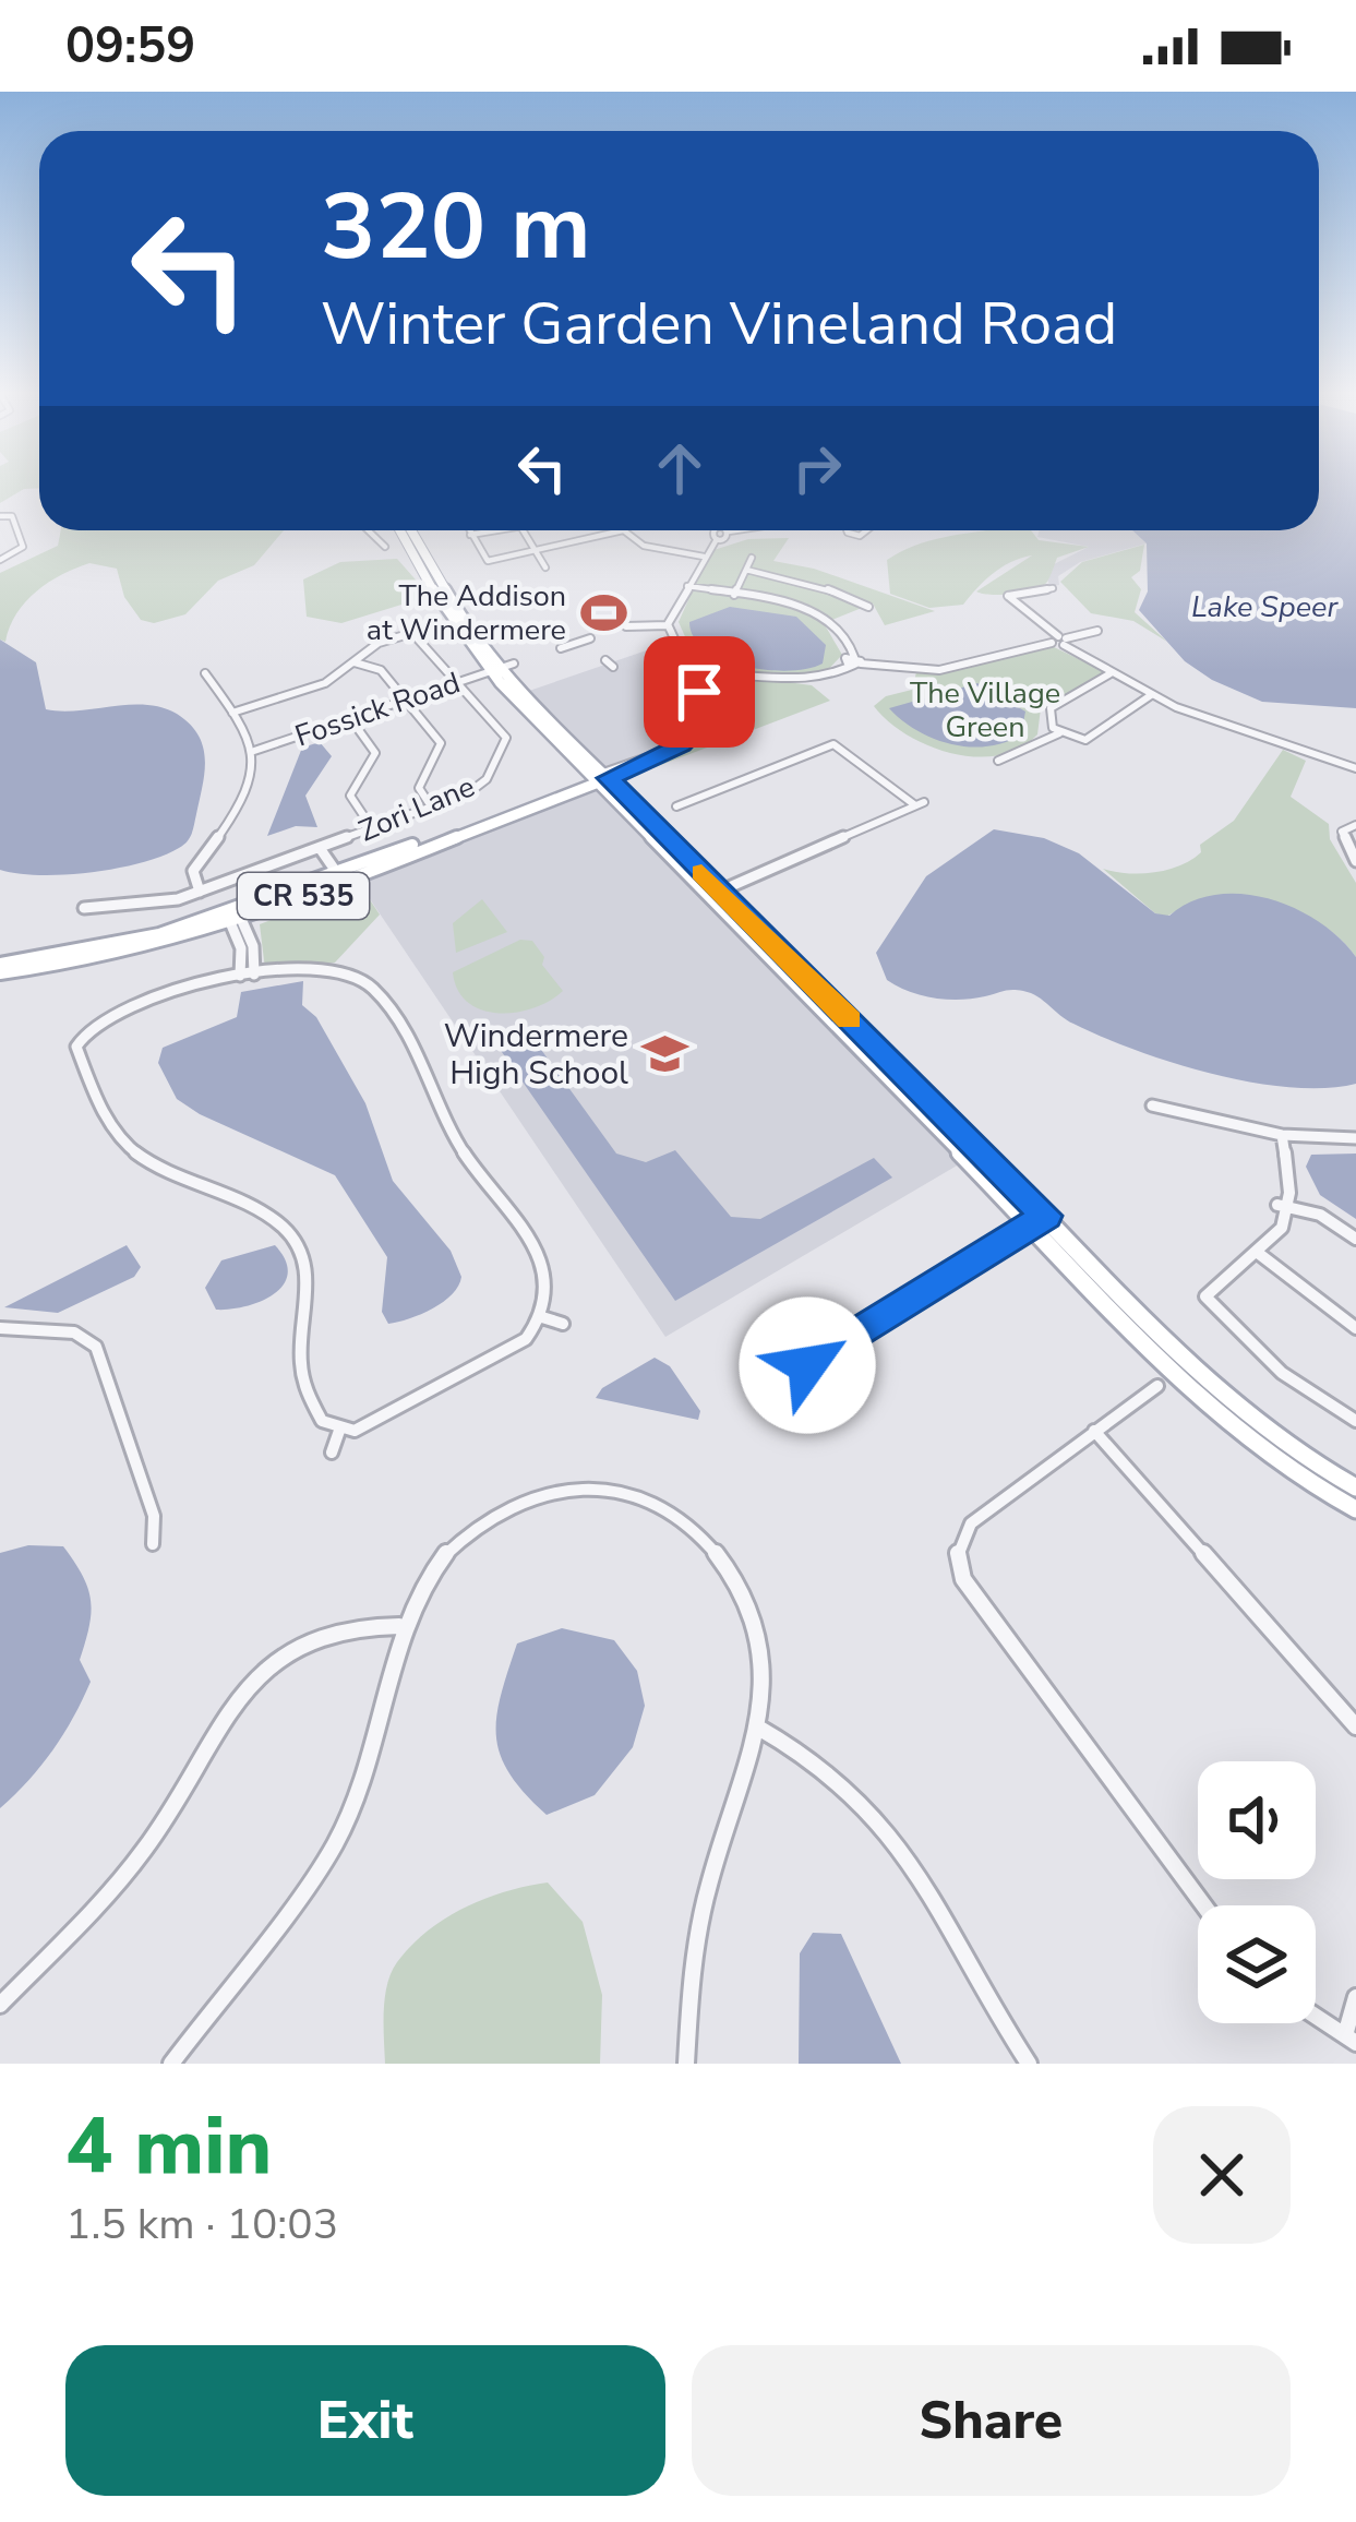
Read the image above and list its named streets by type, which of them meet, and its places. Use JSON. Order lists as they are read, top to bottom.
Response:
{
  "streets": {
    "main road": ["CR 535"],
    "street": ["Fossick Road", "Zori Lane"]
  },
  "crossings": [
    ["Fossick Road", "Zori Lane"],
    ["Zori Lane", "CR 535"]
  ],
  "water": ["Lake Speer"],
  "parks": ["The Village Green"],
  "places": {
    "sports": ["The Addison at Windermere"],
    "school or university": ["Windermere High School"]
  },
  "page": {
    "status": "09:59",
    "turn": ["320 m", "Winter Garden Vineland Road"],
    "heading": ["4 min", "1.5 km · 10:03"],
    "buttons": ["Exit", "Share"]
  }
}
